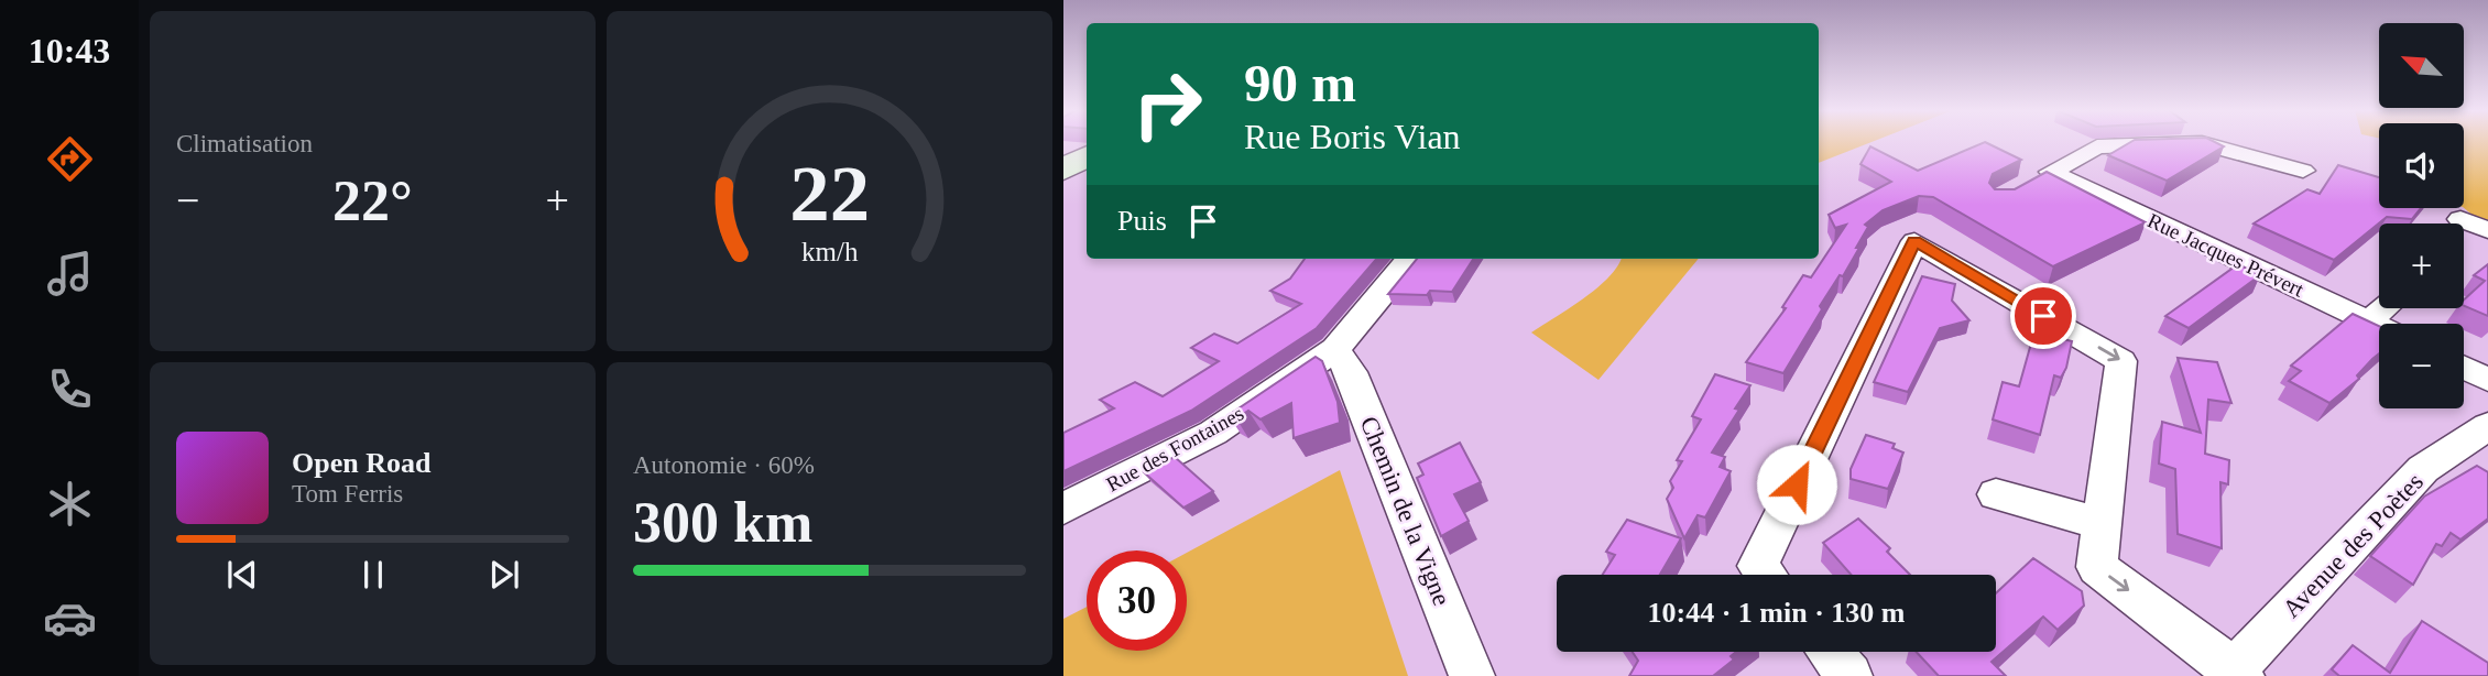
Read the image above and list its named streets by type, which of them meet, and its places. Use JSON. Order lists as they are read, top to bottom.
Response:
{
  "streets": {
    "street": [
      "Rue Jacques Prévert",
      "Rue des Fontaines",
      "Chemin de la Vigne",
      "Avenue des Poètes"
    ]
  },
  "crossings": [
    ["Rue des Fontaines", "Chemin de la Vigne"]
  ],
  "north": "top left",
  "page": {
    "tabs": "10:43",
    "tile": [
      "Climatisation",
      ["Autonomie · 60%", "300 km"]
    ],
    "map_buttons": ["+", "−"],
    "turn": ["90 m", "Rue Boris Vian"],
    "heat": ["−", "22°", "+"],
    "then": "Puis",
    "song": ["Open Road", "Tom Ferris"],
    "limit": "30",
    "trip": "10:44 · 1 min · 130 m",
    "gauge": ["22", "km/h"]
  }
}
